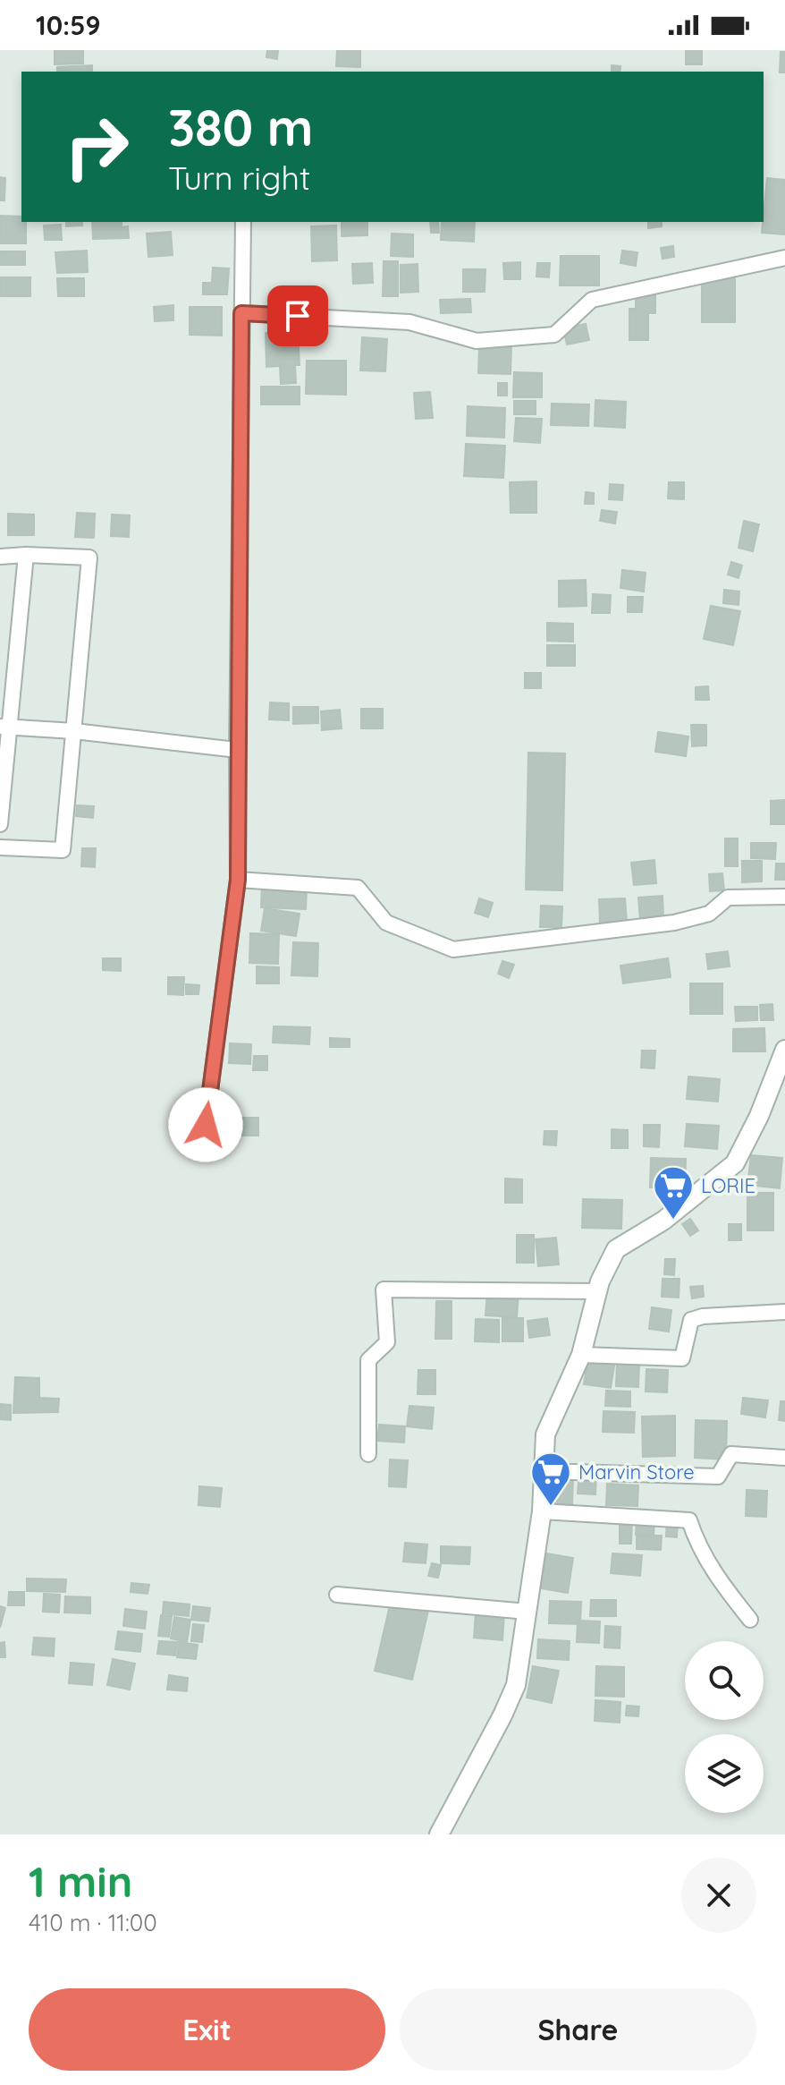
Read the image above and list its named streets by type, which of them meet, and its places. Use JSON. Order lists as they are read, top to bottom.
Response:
{
  "places": {
    "supermarket": ["LORIE", "Marvin Store"]
  },
  "page": {
    "status": "10:59",
    "turn": ["380 m", "Turn right"],
    "heading": ["1 min", "410 m · 11:00"],
    "buttons": ["Exit", "Share"]
  }
}
